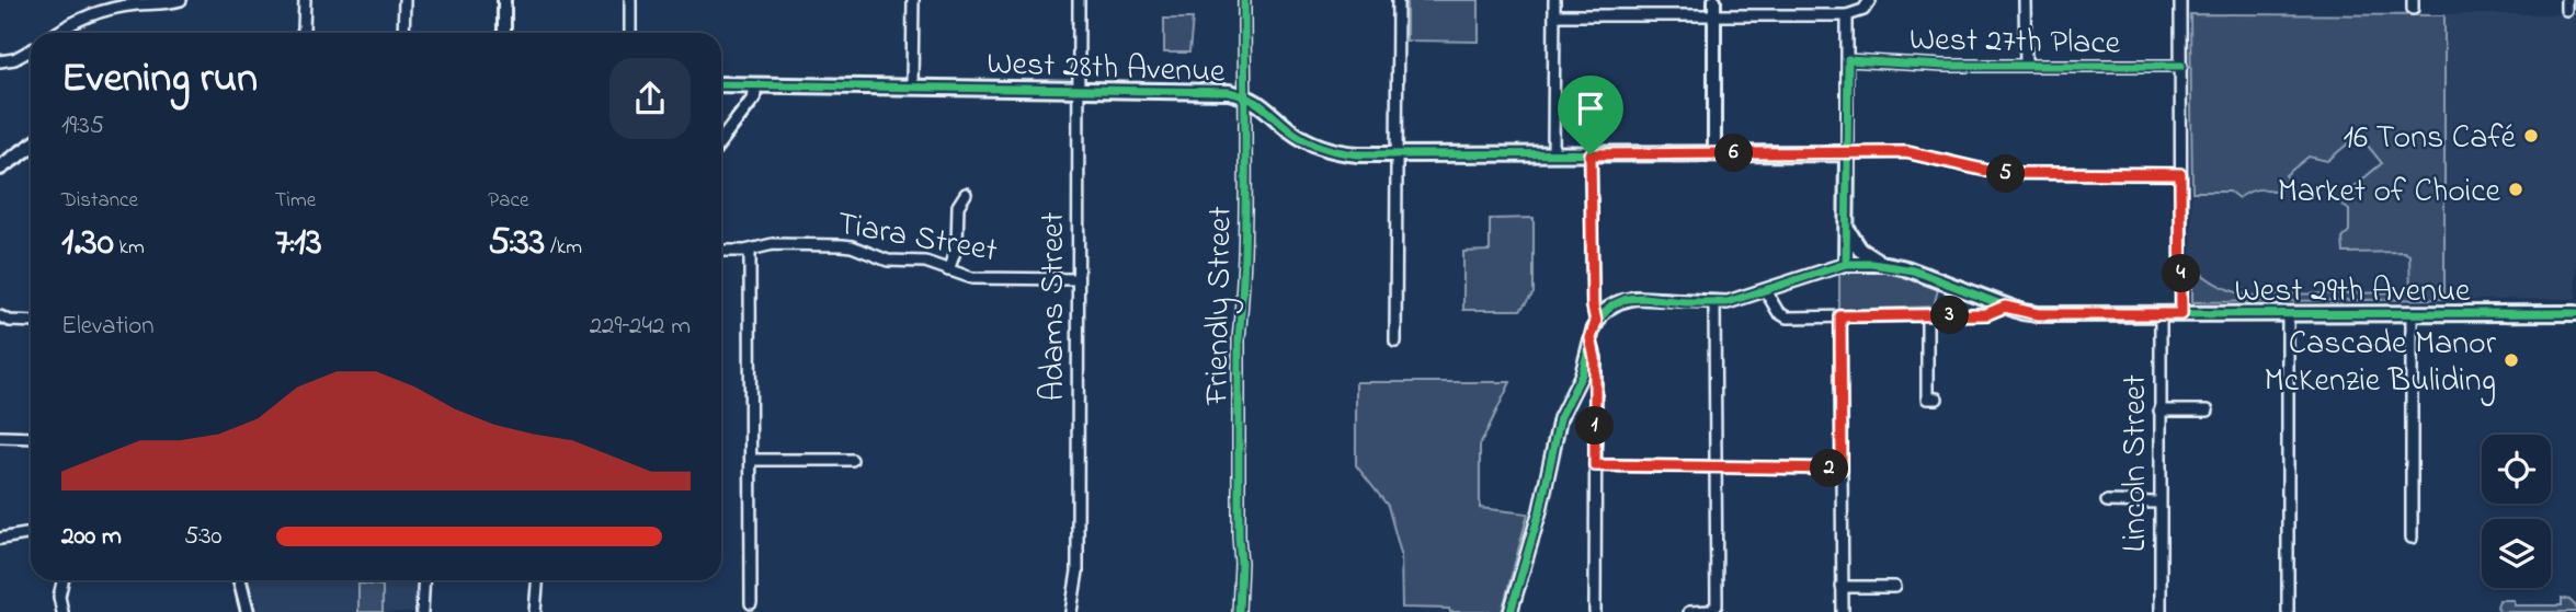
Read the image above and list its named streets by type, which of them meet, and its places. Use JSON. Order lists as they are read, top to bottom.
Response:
{
  "streets": {
    "main road": ["West 28th Avenue", "West 29th Avenue"],
    "street": [
      "West 27th Place",
      "Tiara Street",
      "Friendly Street",
      "Adams Street",
      "Lincoln Street"
    ]
  },
  "crossings": [
    ["West 28th Avenue", "Friendly Street"],
    ["West 28th Avenue", "Adams Street"],
    ["Tiara Street", "Adams Street"],
    ["West 29th Avenue", "Lincoln Street"]
  ],
  "places": ["16 Tons Café", "Market of Choice", "Cascade Manor McKenzie Buliding"],
  "page": {
    "heading": ["Evening run", "19:35"],
    "pins": [
      "6",
      "5",
      "4",
      "3",
      "1",
      "2"
    ],
    "stats": [
      ["Distance", "1.30 km"],
      ["Time", "7:13"],
      ["Pace", "5:33 /km"]
    ],
    "chart": ["Elevation", "229–242 m"],
    "list": [
      {
        "name": "200 m",
        "note": "5:30"
      }
    ]
  }
}
